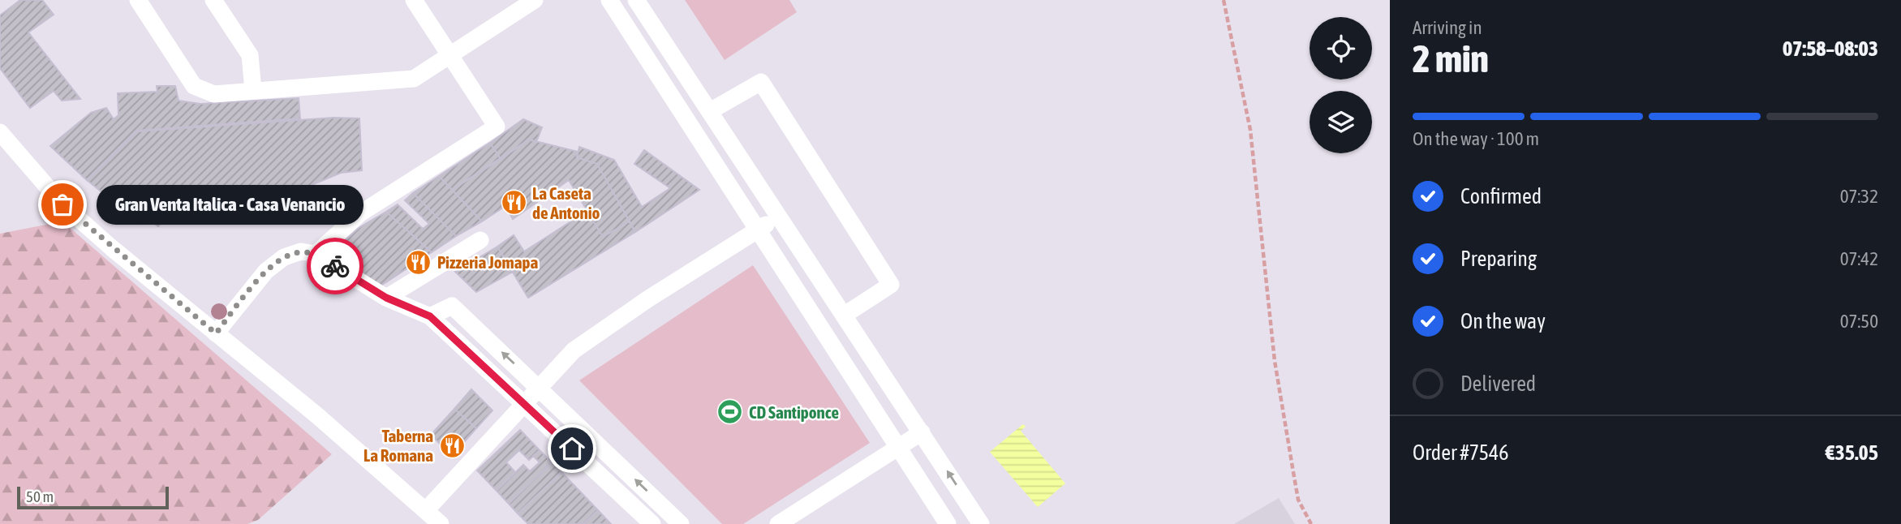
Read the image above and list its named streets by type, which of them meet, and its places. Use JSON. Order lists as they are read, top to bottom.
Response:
{
  "places": {
    "restaurant": ["La Caseta de Antonio", "Pizzeria Jomapa", "Taberna La Romana"],
    "other": ["Gran Venta Italica - Casa Venancio"],
    "sports": ["CD Santiponce"]
  },
  "scale_bar": "50 m",
  "page": {
    "heading": ["2 min", "Arriving in", "07:58–08:03"],
    "panel": ["Order #7546", "€35.05"],
    "bar": "On the way · 100 m",
    "list": [
      ["Confirmed", "07:32"],
      ["Preparing", "07:42"],
      ["On the way", "07:50"],
      "Delivered"
    ],
    "bubble": "Gran Venta Italica - Casa Venancio",
    "scale": "50 m"
  }
}
